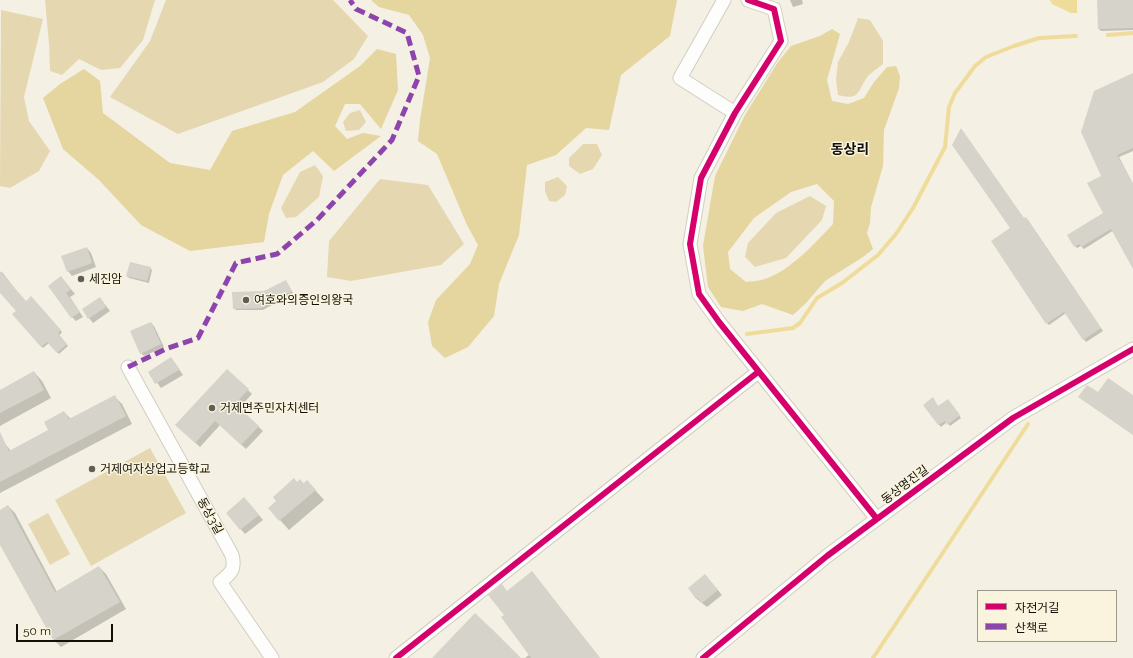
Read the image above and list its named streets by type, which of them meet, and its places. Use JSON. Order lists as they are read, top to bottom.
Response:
{
  "streets": {
    "street": ["동상명진길", "동상3길"]
  },
  "districts": ["동상리"],
  "places": [
    "세진암",
    "여호와의증인의왕국",
    "거제면주민자치센터",
    "거제여자상업고등학교"
  ],
  "legend": ["자전거길", "산책로"],
  "scale_bar": "50 m"
}
